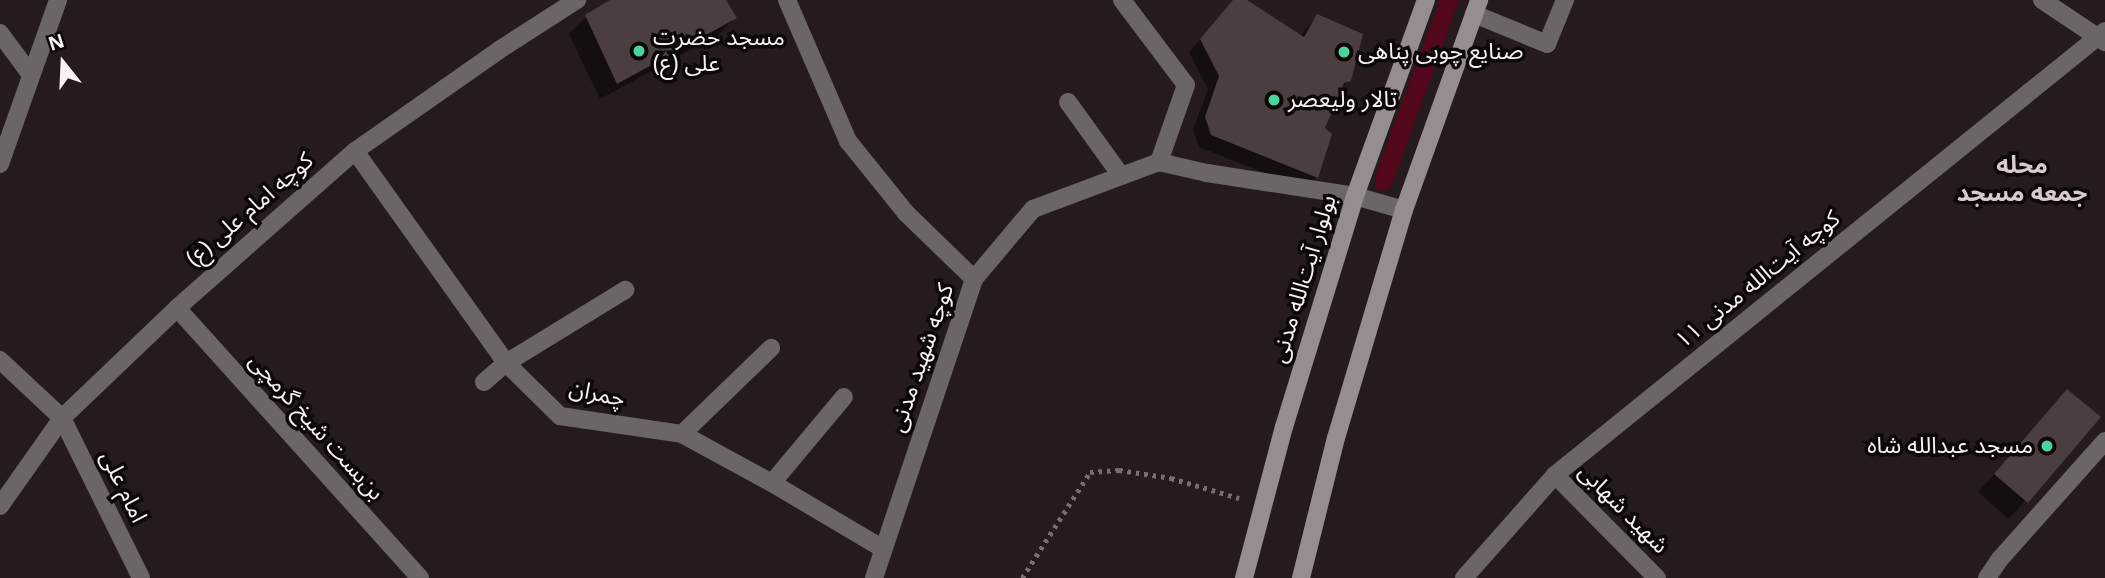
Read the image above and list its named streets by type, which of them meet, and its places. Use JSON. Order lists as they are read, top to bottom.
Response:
{
  "streets": {
    "main road": ["بولوار آیت‌الله مدنی"],
    "street": [
      "کوچه امام علی (ع)",
      "کوچه آیت‌الله مدنی ۱۱",
      "کوچه شهید مدنی",
      "چمران",
      "بن‌بست شیخ گرمچی",
      "امام علی",
      "شهید شهابی"
    ]
  },
  "crossings": [
    ["کوچه امام علی (ع)", "چمران"],
    ["کوچه امام علی (ع)", "بن‌بست شیخ گرمچی"],
    ["کوچه امام علی (ع)", "امام علی"],
    ["کوچه آیت‌الله مدنی ۱۱", "شهید شهابی"],
    ["کوچه شهید مدنی", "چمران"]
  ],
  "districts": ["محله جمعه مسجد"],
  "places": [
    "مسجد حضرت علی (ع)",
    "صنایع چوبی پناهی",
    "تالار ولیعصر",
    "مسجد عبدالله شاه"
  ],
  "north": "top"
}
